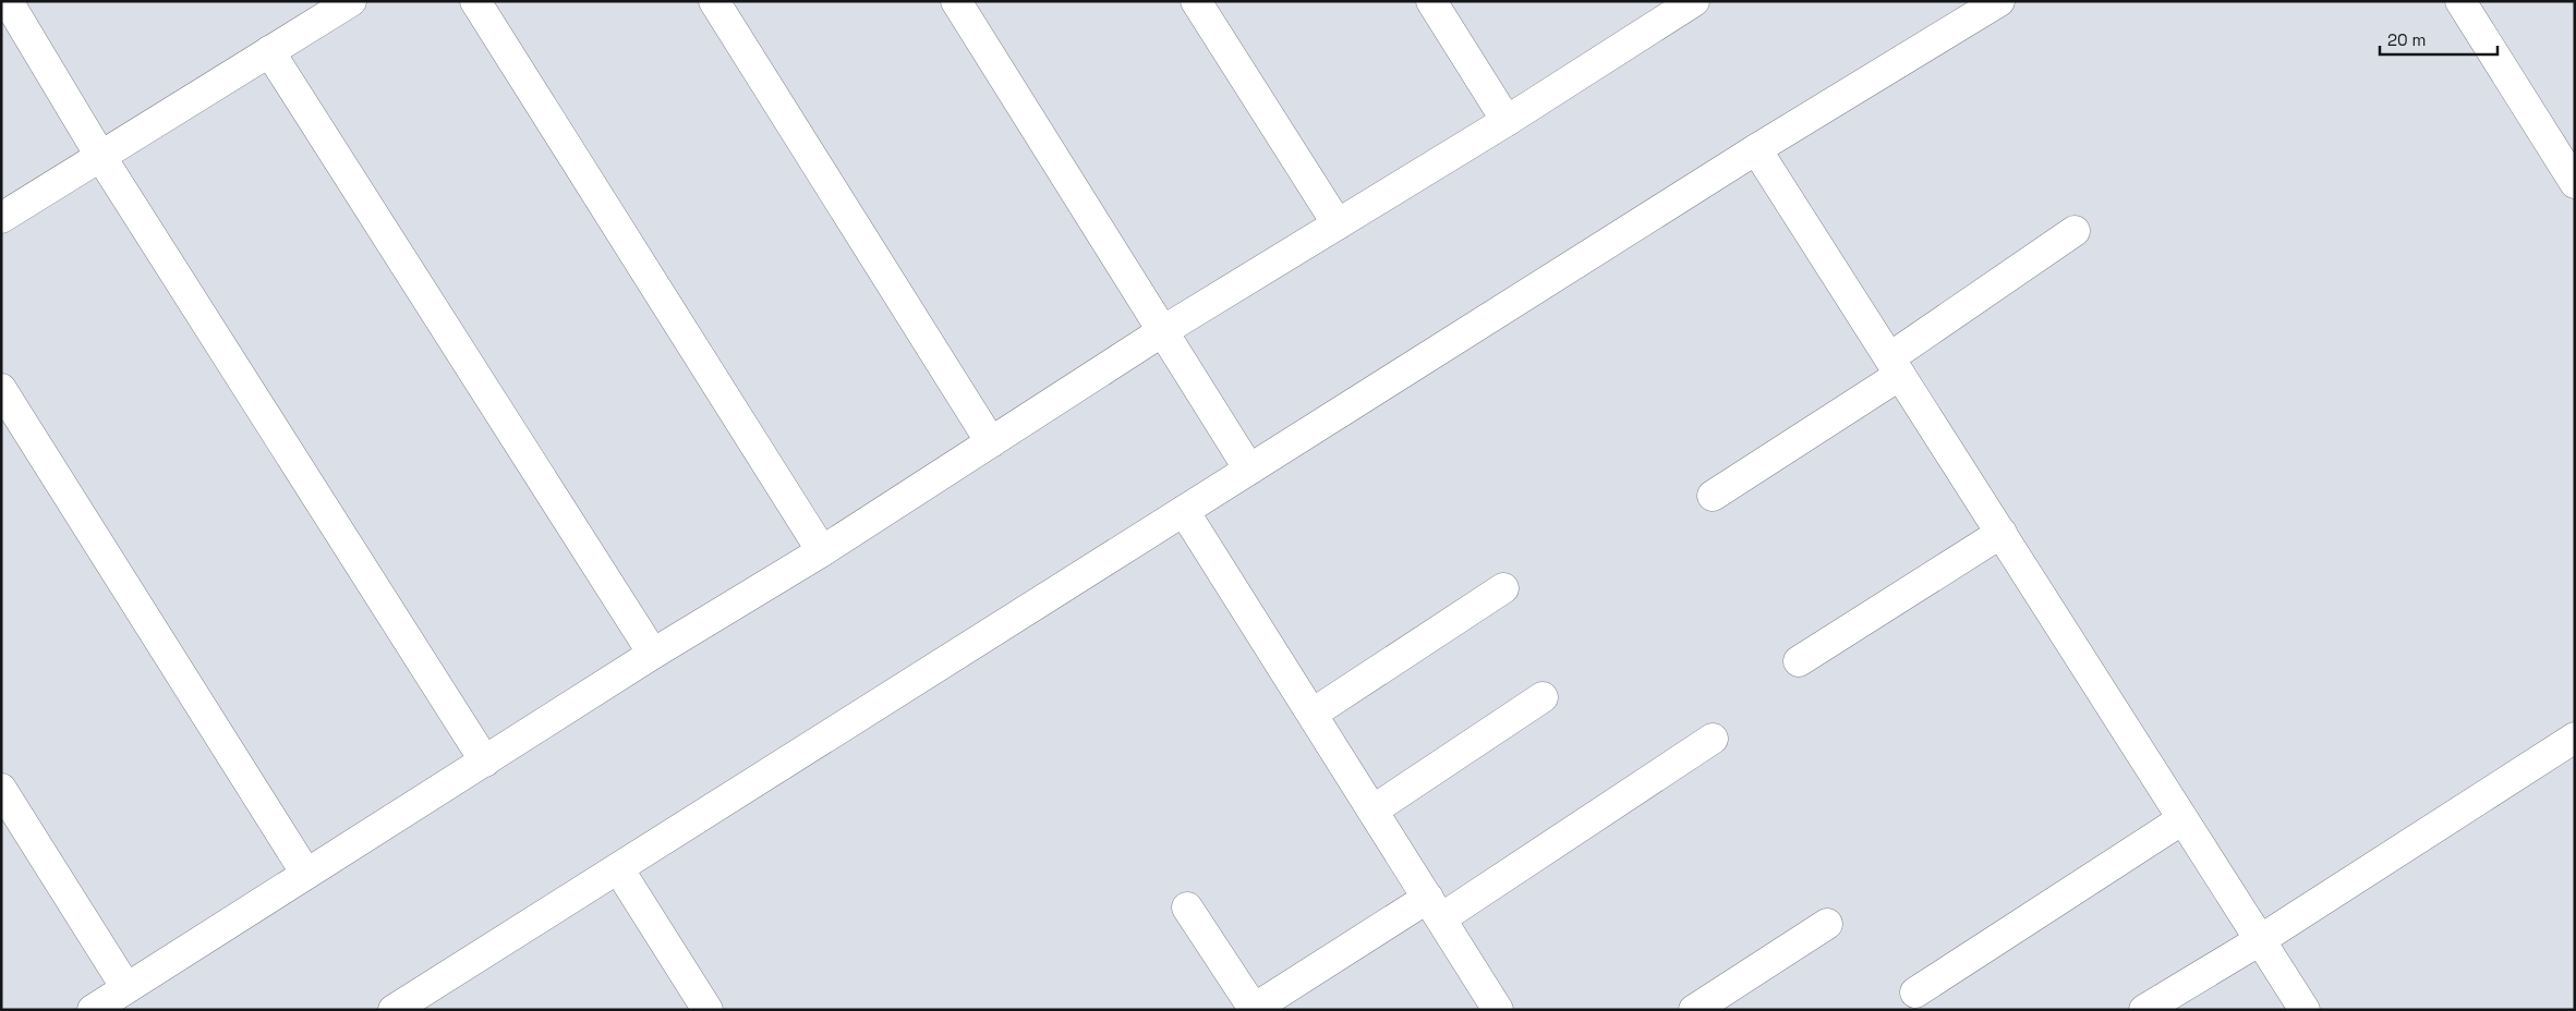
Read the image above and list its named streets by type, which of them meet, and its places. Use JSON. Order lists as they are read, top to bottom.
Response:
{
  "scale_bar": "20 m"
}
